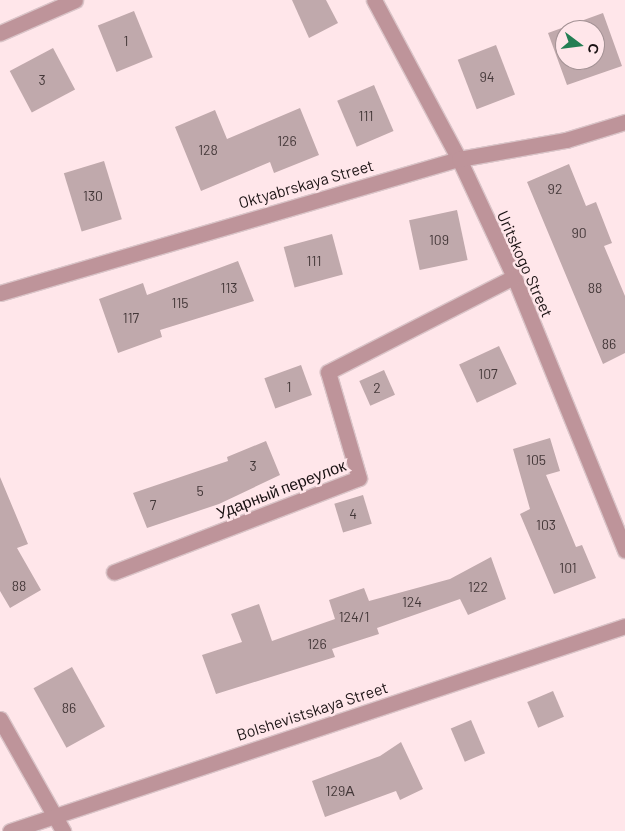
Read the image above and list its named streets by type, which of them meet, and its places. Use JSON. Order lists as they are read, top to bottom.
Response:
{
  "streets": {
    "street": [
      "Oktyabrskaya Street",
      "Uritskogo Street",
      "Ударный переулок",
      "Bolshevistskaya Street"
    ]
  },
  "crossings": [
    ["Oktyabrskaya Street", "Uritskogo Street"],
    ["Uritskogo Street", "Ударный переулок"]
  ],
  "house_numbers": [
    "1",
    "94",
    "3",
    "111",
    "126",
    "128",
    "92",
    "130",
    "90",
    "109",
    "111",
    "113",
    "88",
    "115",
    "117",
    "86",
    "107",
    "1",
    "2",
    "105",
    "3",
    "5",
    "7",
    "4",
    "103",
    "101",
    "88",
    "122",
    "124",
    "124/1",
    "126",
    "86",
    "129А"
  ],
  "north": "right"
}
